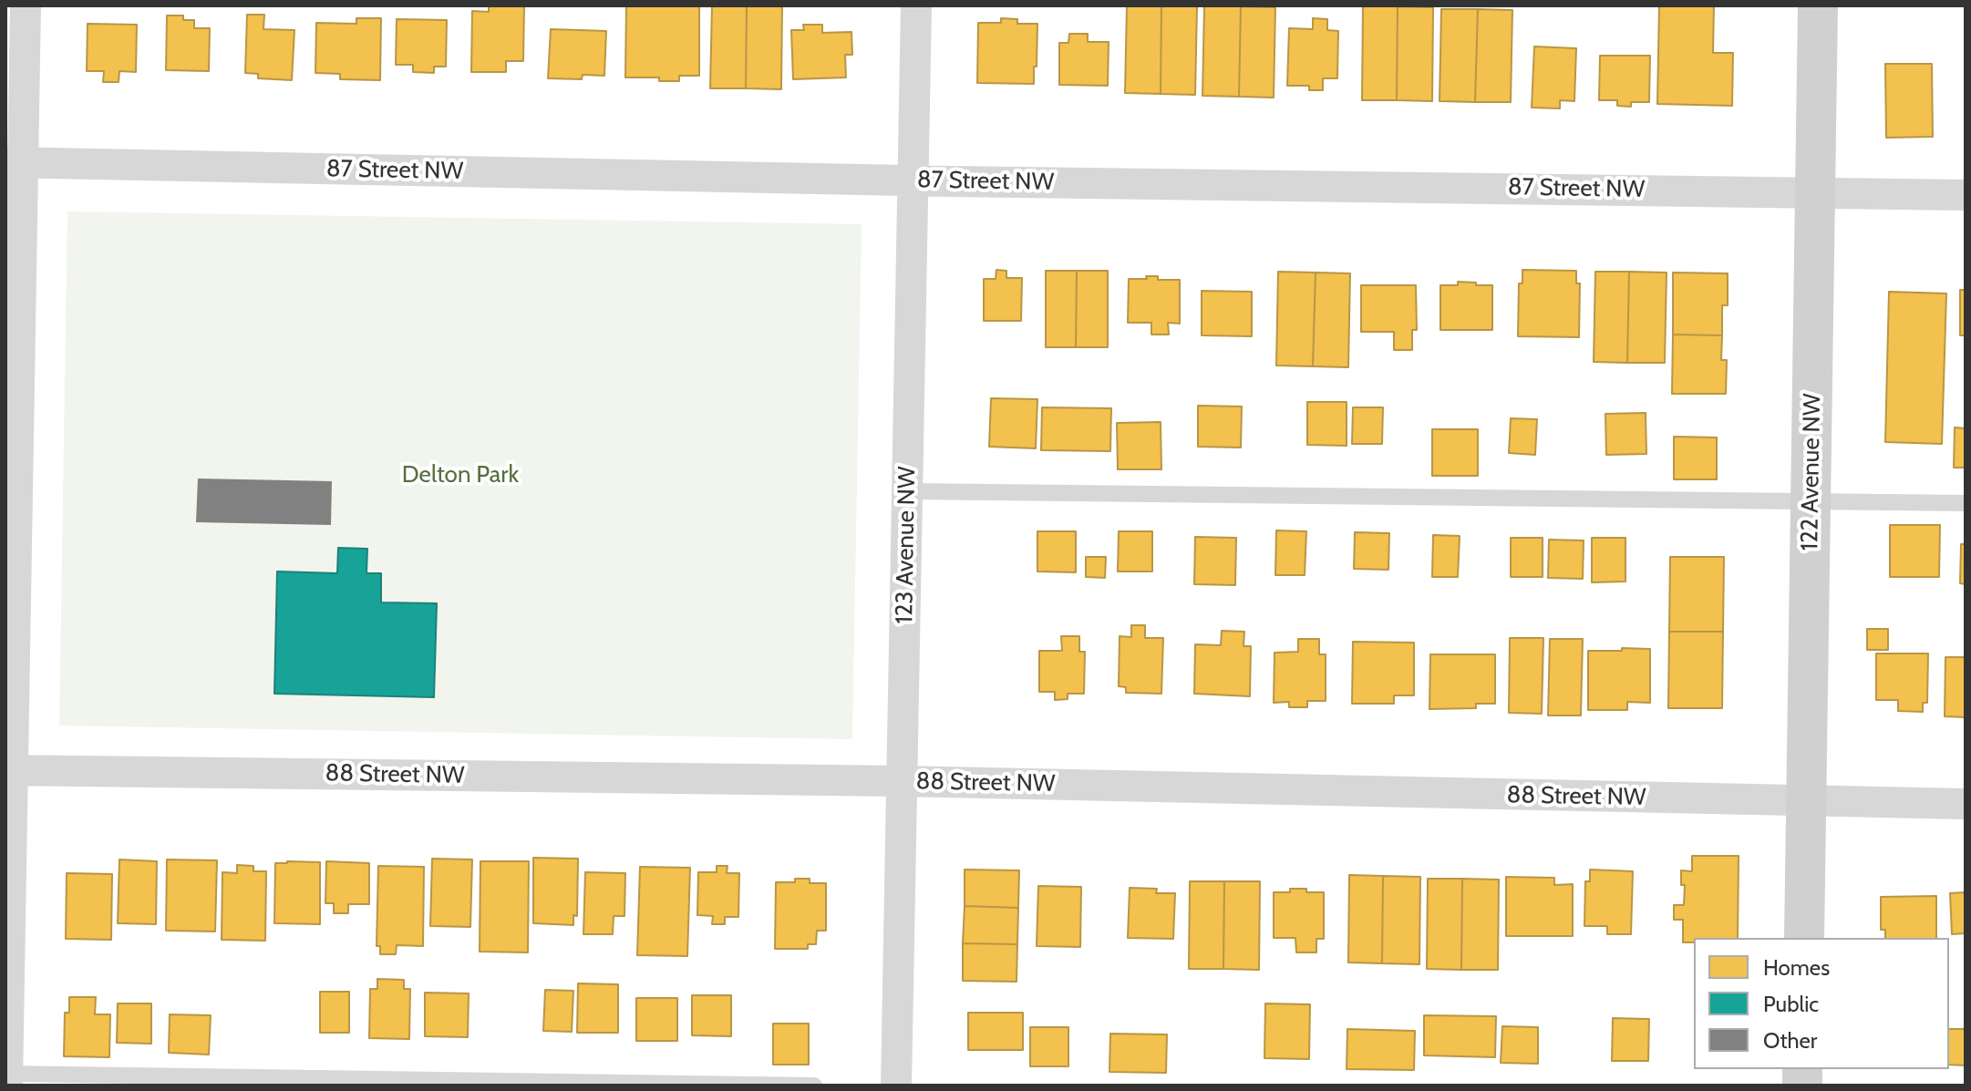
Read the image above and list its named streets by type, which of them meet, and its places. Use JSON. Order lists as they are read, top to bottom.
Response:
{
  "streets": {
    "street": [
      "87 Street NW",
      "122 Avenue NW",
      "123 Avenue NW",
      "88 Street NW"
    ]
  },
  "crossings": [
    ["87 Street NW", "122 Avenue NW"],
    ["87 Street NW", "123 Avenue NW"],
    ["122 Avenue NW", "88 Street NW"],
    ["123 Avenue NW", "88 Street NW"]
  ],
  "parks": ["Delton Park"],
  "legend": ["Homes", "Public", "Other"]
}
